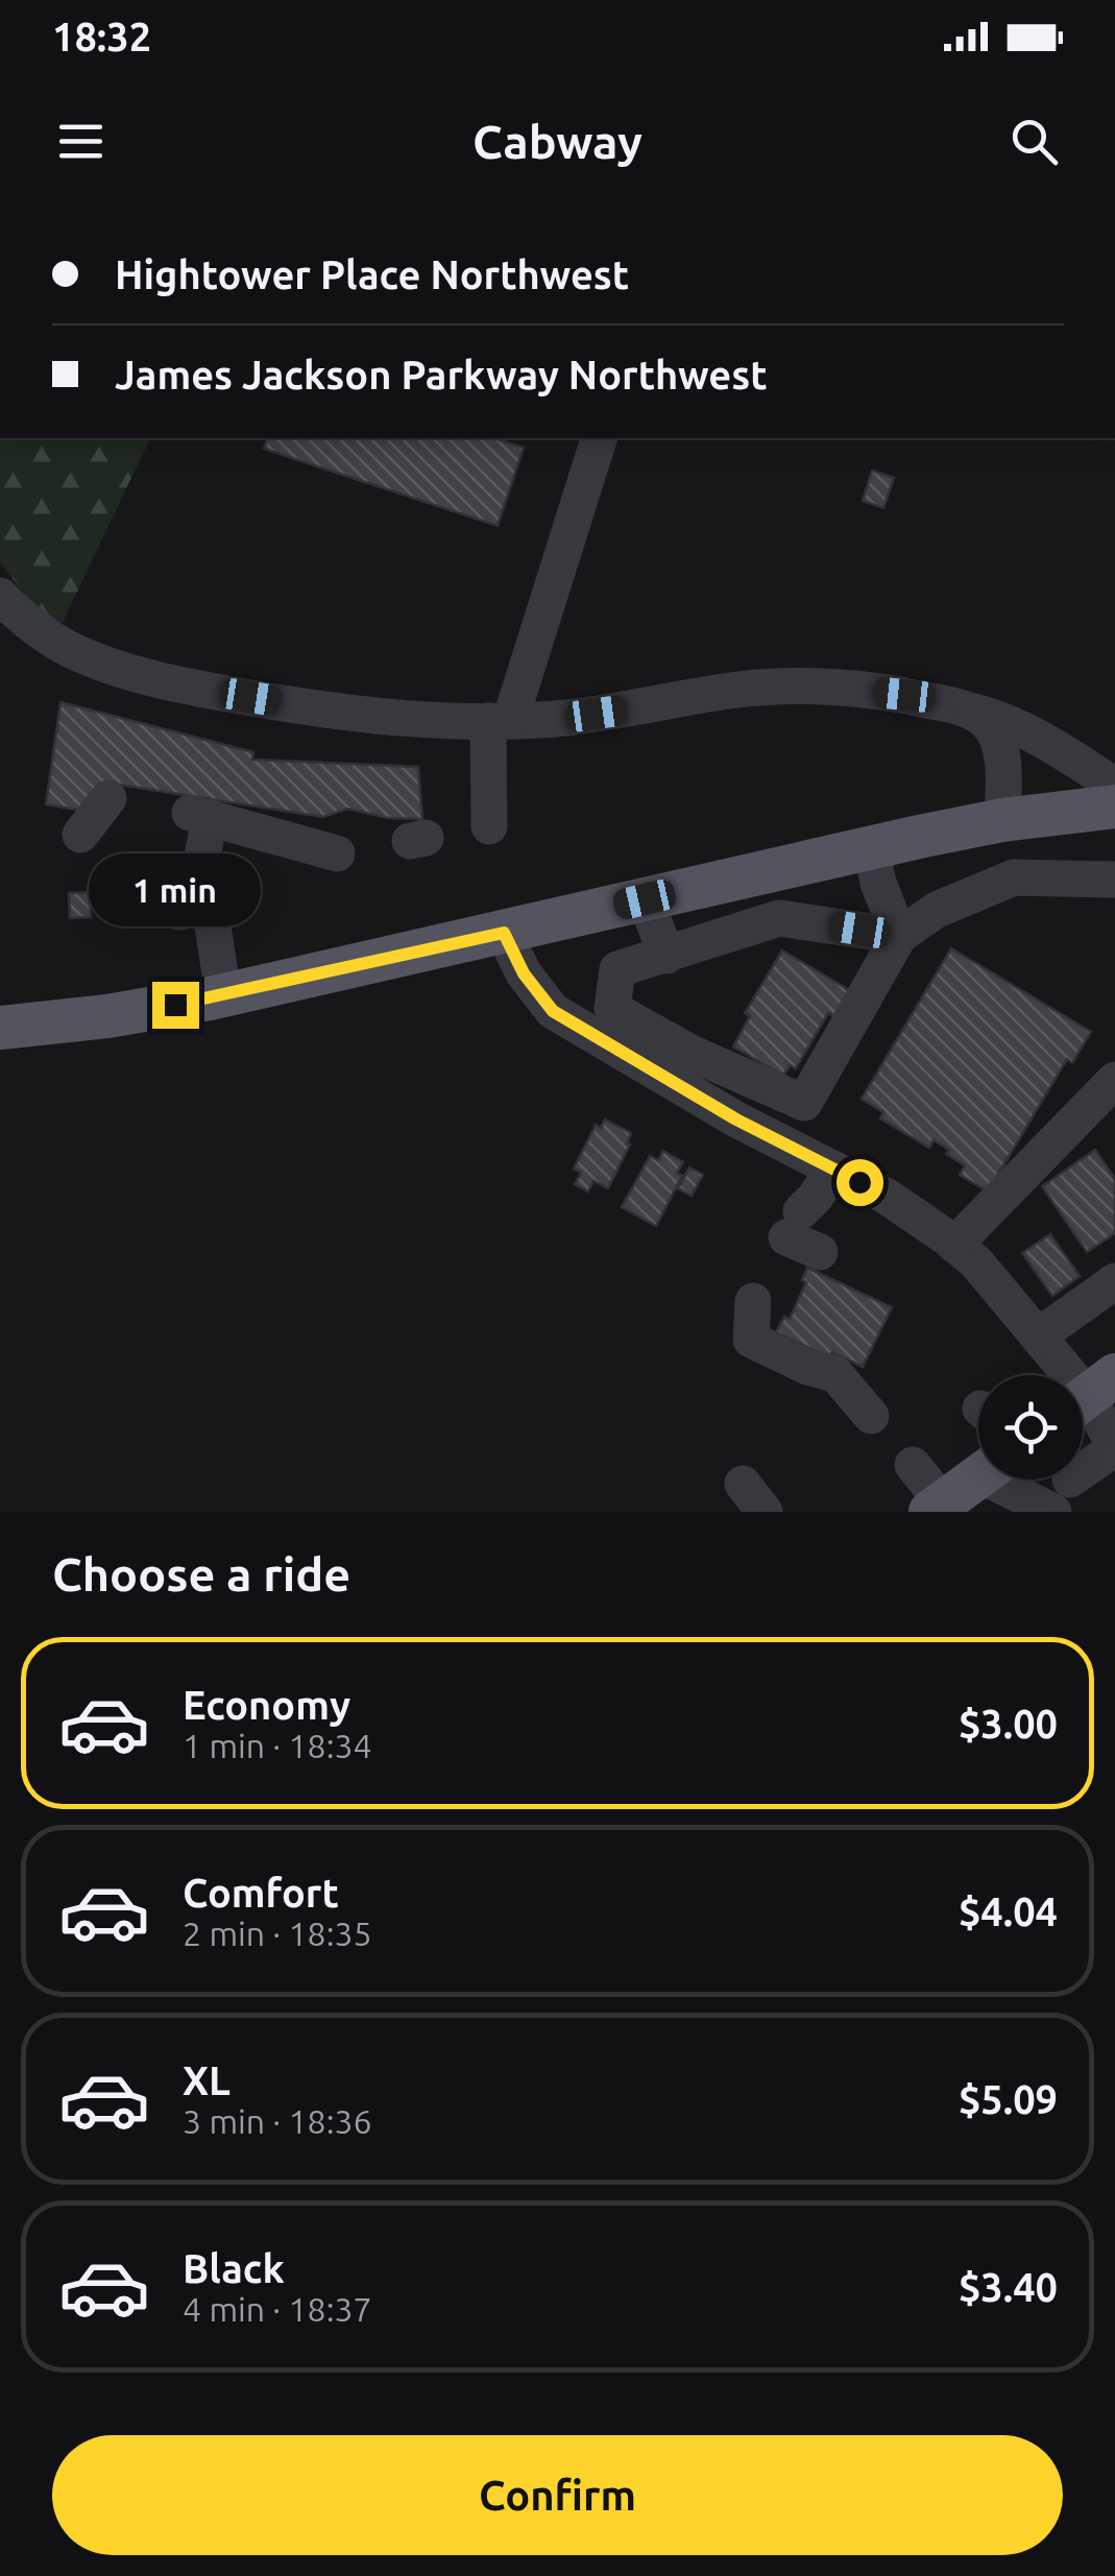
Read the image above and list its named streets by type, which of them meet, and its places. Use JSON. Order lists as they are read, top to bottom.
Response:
{
  "page": {
    "status": "18:32",
    "header": "Cabway",
    "banner": ["Hightower Place Northwest", "James Jackson Parkway Northwest"],
    "bubble": "1 min",
    "heading": "Choose a ride",
    "list": [
      {
        "name": "Economy",
        "note": "1 min · 18:34",
        "value": "$3.00"
      },
      {
        "name": "Comfort",
        "note": "2 min · 18:35",
        "value": "$4.04"
      },
      {
        "name": "XL",
        "note": "3 min · 18:36",
        "value": "$5.09"
      },
      {
        "name": "Black",
        "note": "4 min · 18:37",
        "value": "$3.40"
      }
    ],
    "buttons": "Confirm"
  }
}
